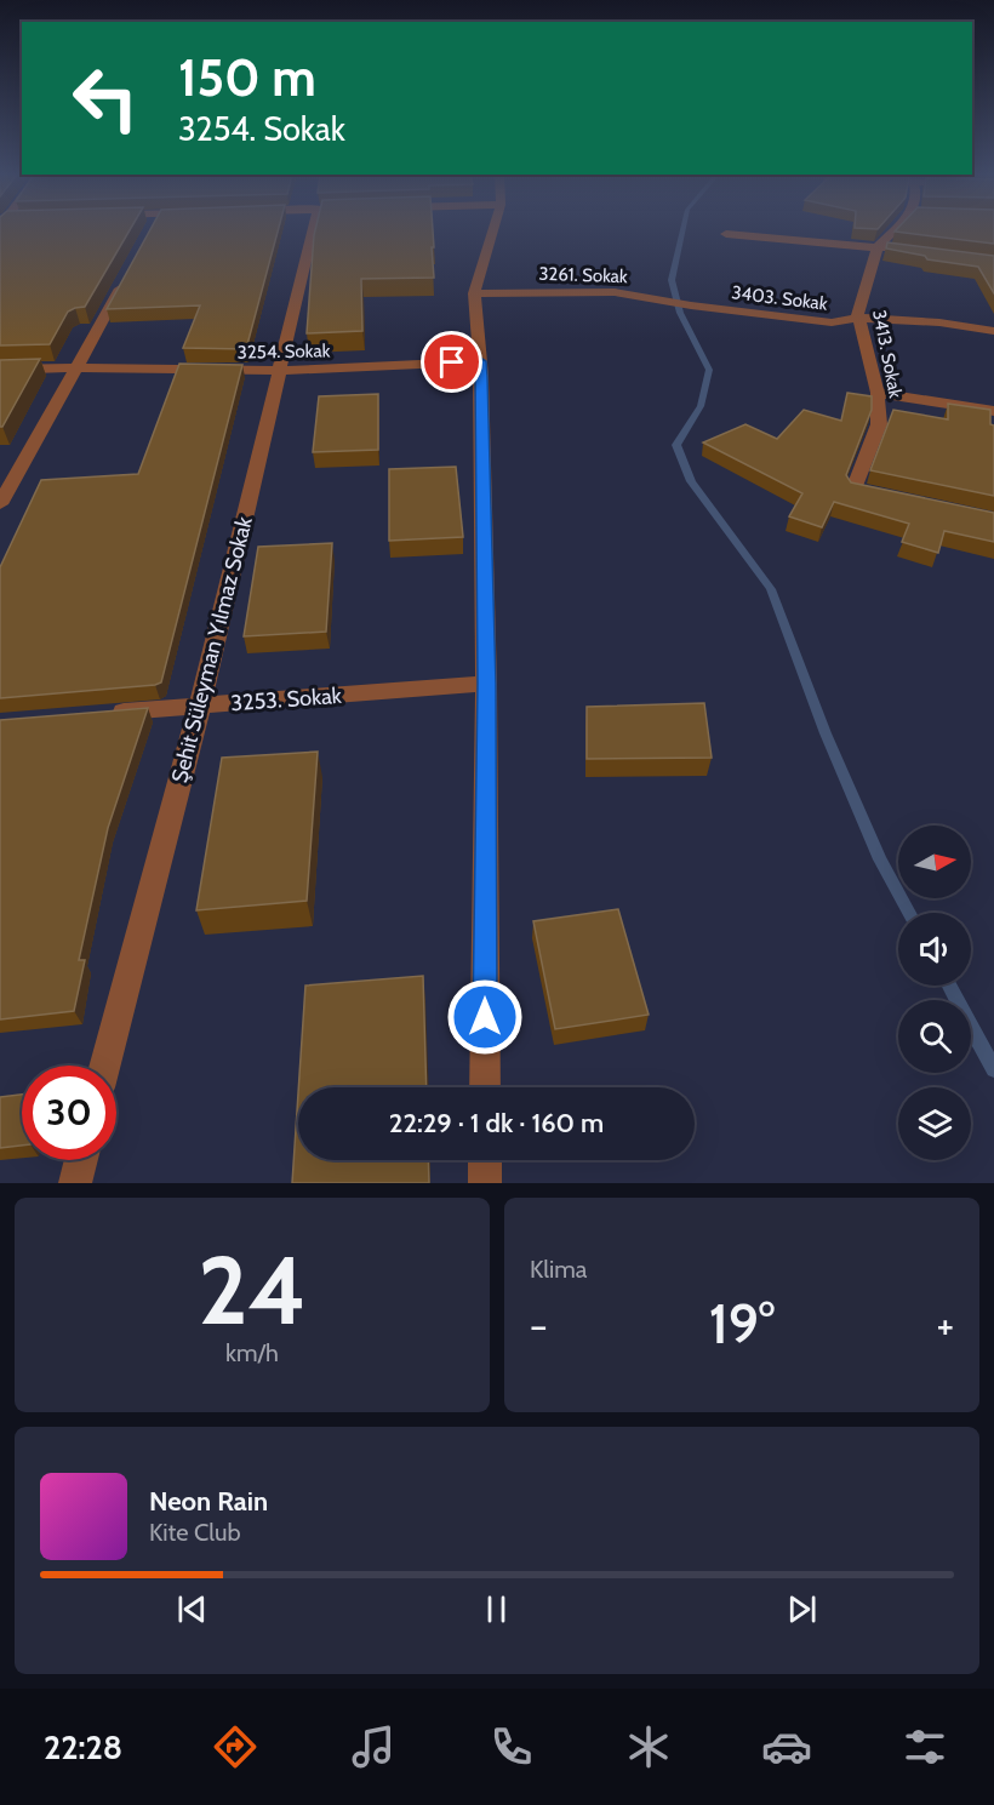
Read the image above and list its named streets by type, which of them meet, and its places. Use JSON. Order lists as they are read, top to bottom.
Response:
{
  "streets": {
    "street": [
      "3261. Sokak",
      "3403. Sokak",
      "3254. Sokak",
      "3413. Sokak",
      "Şehit Süleyman Yılmaz Sokak",
      "3253. Sokak"
    ]
  },
  "crossings": [
    ["3261. Sokak", "3403. Sokak"],
    ["3403. Sokak", "3413. Sokak"],
    ["3254. Sokak", "Şehit Süleyman Yılmaz Sokak"],
    ["Şehit Süleyman Yılmaz Sokak", "3253. Sokak"]
  ],
  "north": "right",
  "page": {
    "turn": ["150 m", "3254. Sokak"],
    "limit": "30",
    "trip": "22:29 · 1 dk · 160 m",
    "tile": [
      ["24", "km/h"],
      "Klima"
    ],
    "heat": ["−", "19°", "+"],
    "song": ["Neon Rain", "Kite Club"],
    "tabs": "22:28"
  }
}
